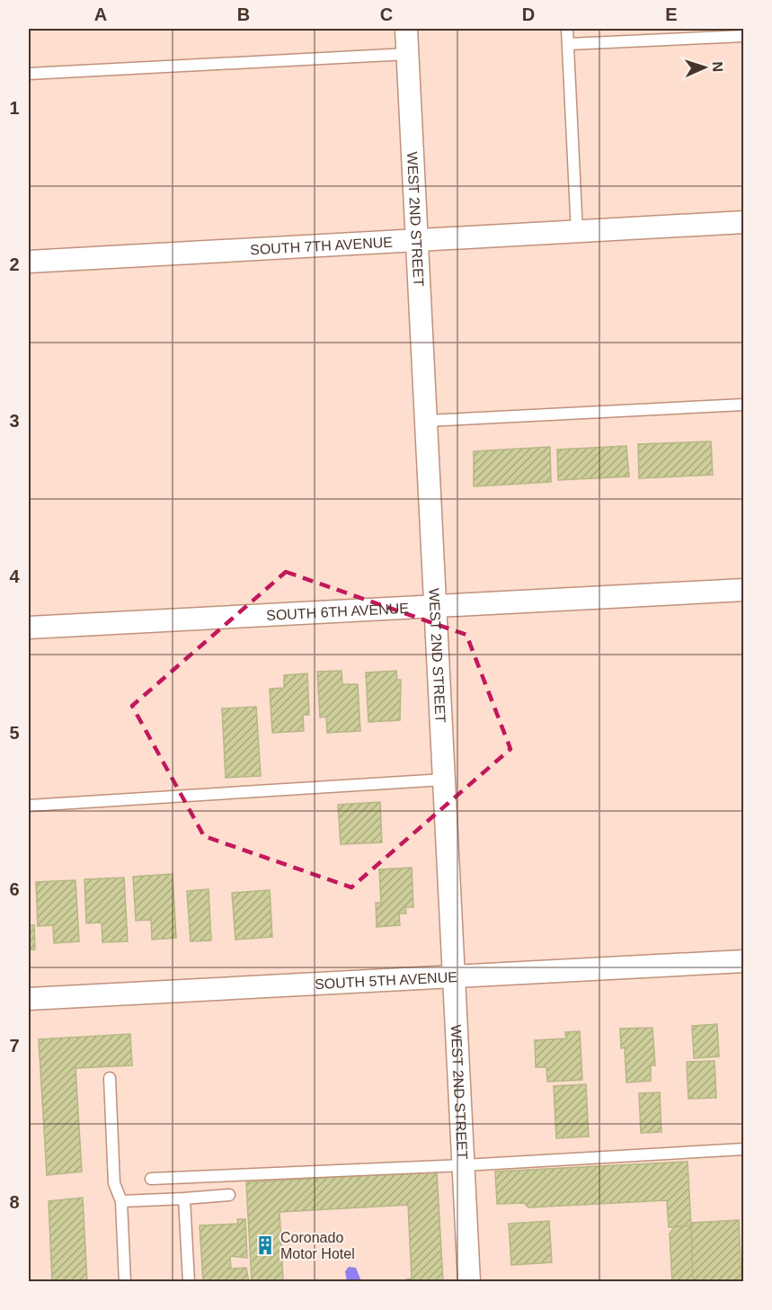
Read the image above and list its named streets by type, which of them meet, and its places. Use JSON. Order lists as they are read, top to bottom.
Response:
{
  "streets": {
    "street": [
      "WEST 2ND STREET",
      "SOUTH 7TH AVENUE",
      "SOUTH 6TH AVENUE",
      "SOUTH 5TH AVENUE"
    ]
  },
  "crossings": [
    ["WEST 2ND STREET", "SOUTH 7TH AVENUE"],
    ["WEST 2ND STREET", "SOUTH 6TH AVENUE"],
    ["WEST 2ND STREET", "SOUTH 5TH AVENUE"]
  ],
  "places": {
    "building": ["Coronado Motor Hotel"]
  },
  "north": "right",
  "grid": {
    "columns": [
      "A",
      "B",
      "C",
      "D",
      "E"
    ],
    "rows": [
      "1",
      "2",
      "3",
      "4",
      "5",
      "6",
      "7",
      "8"
    ]
  }
}
